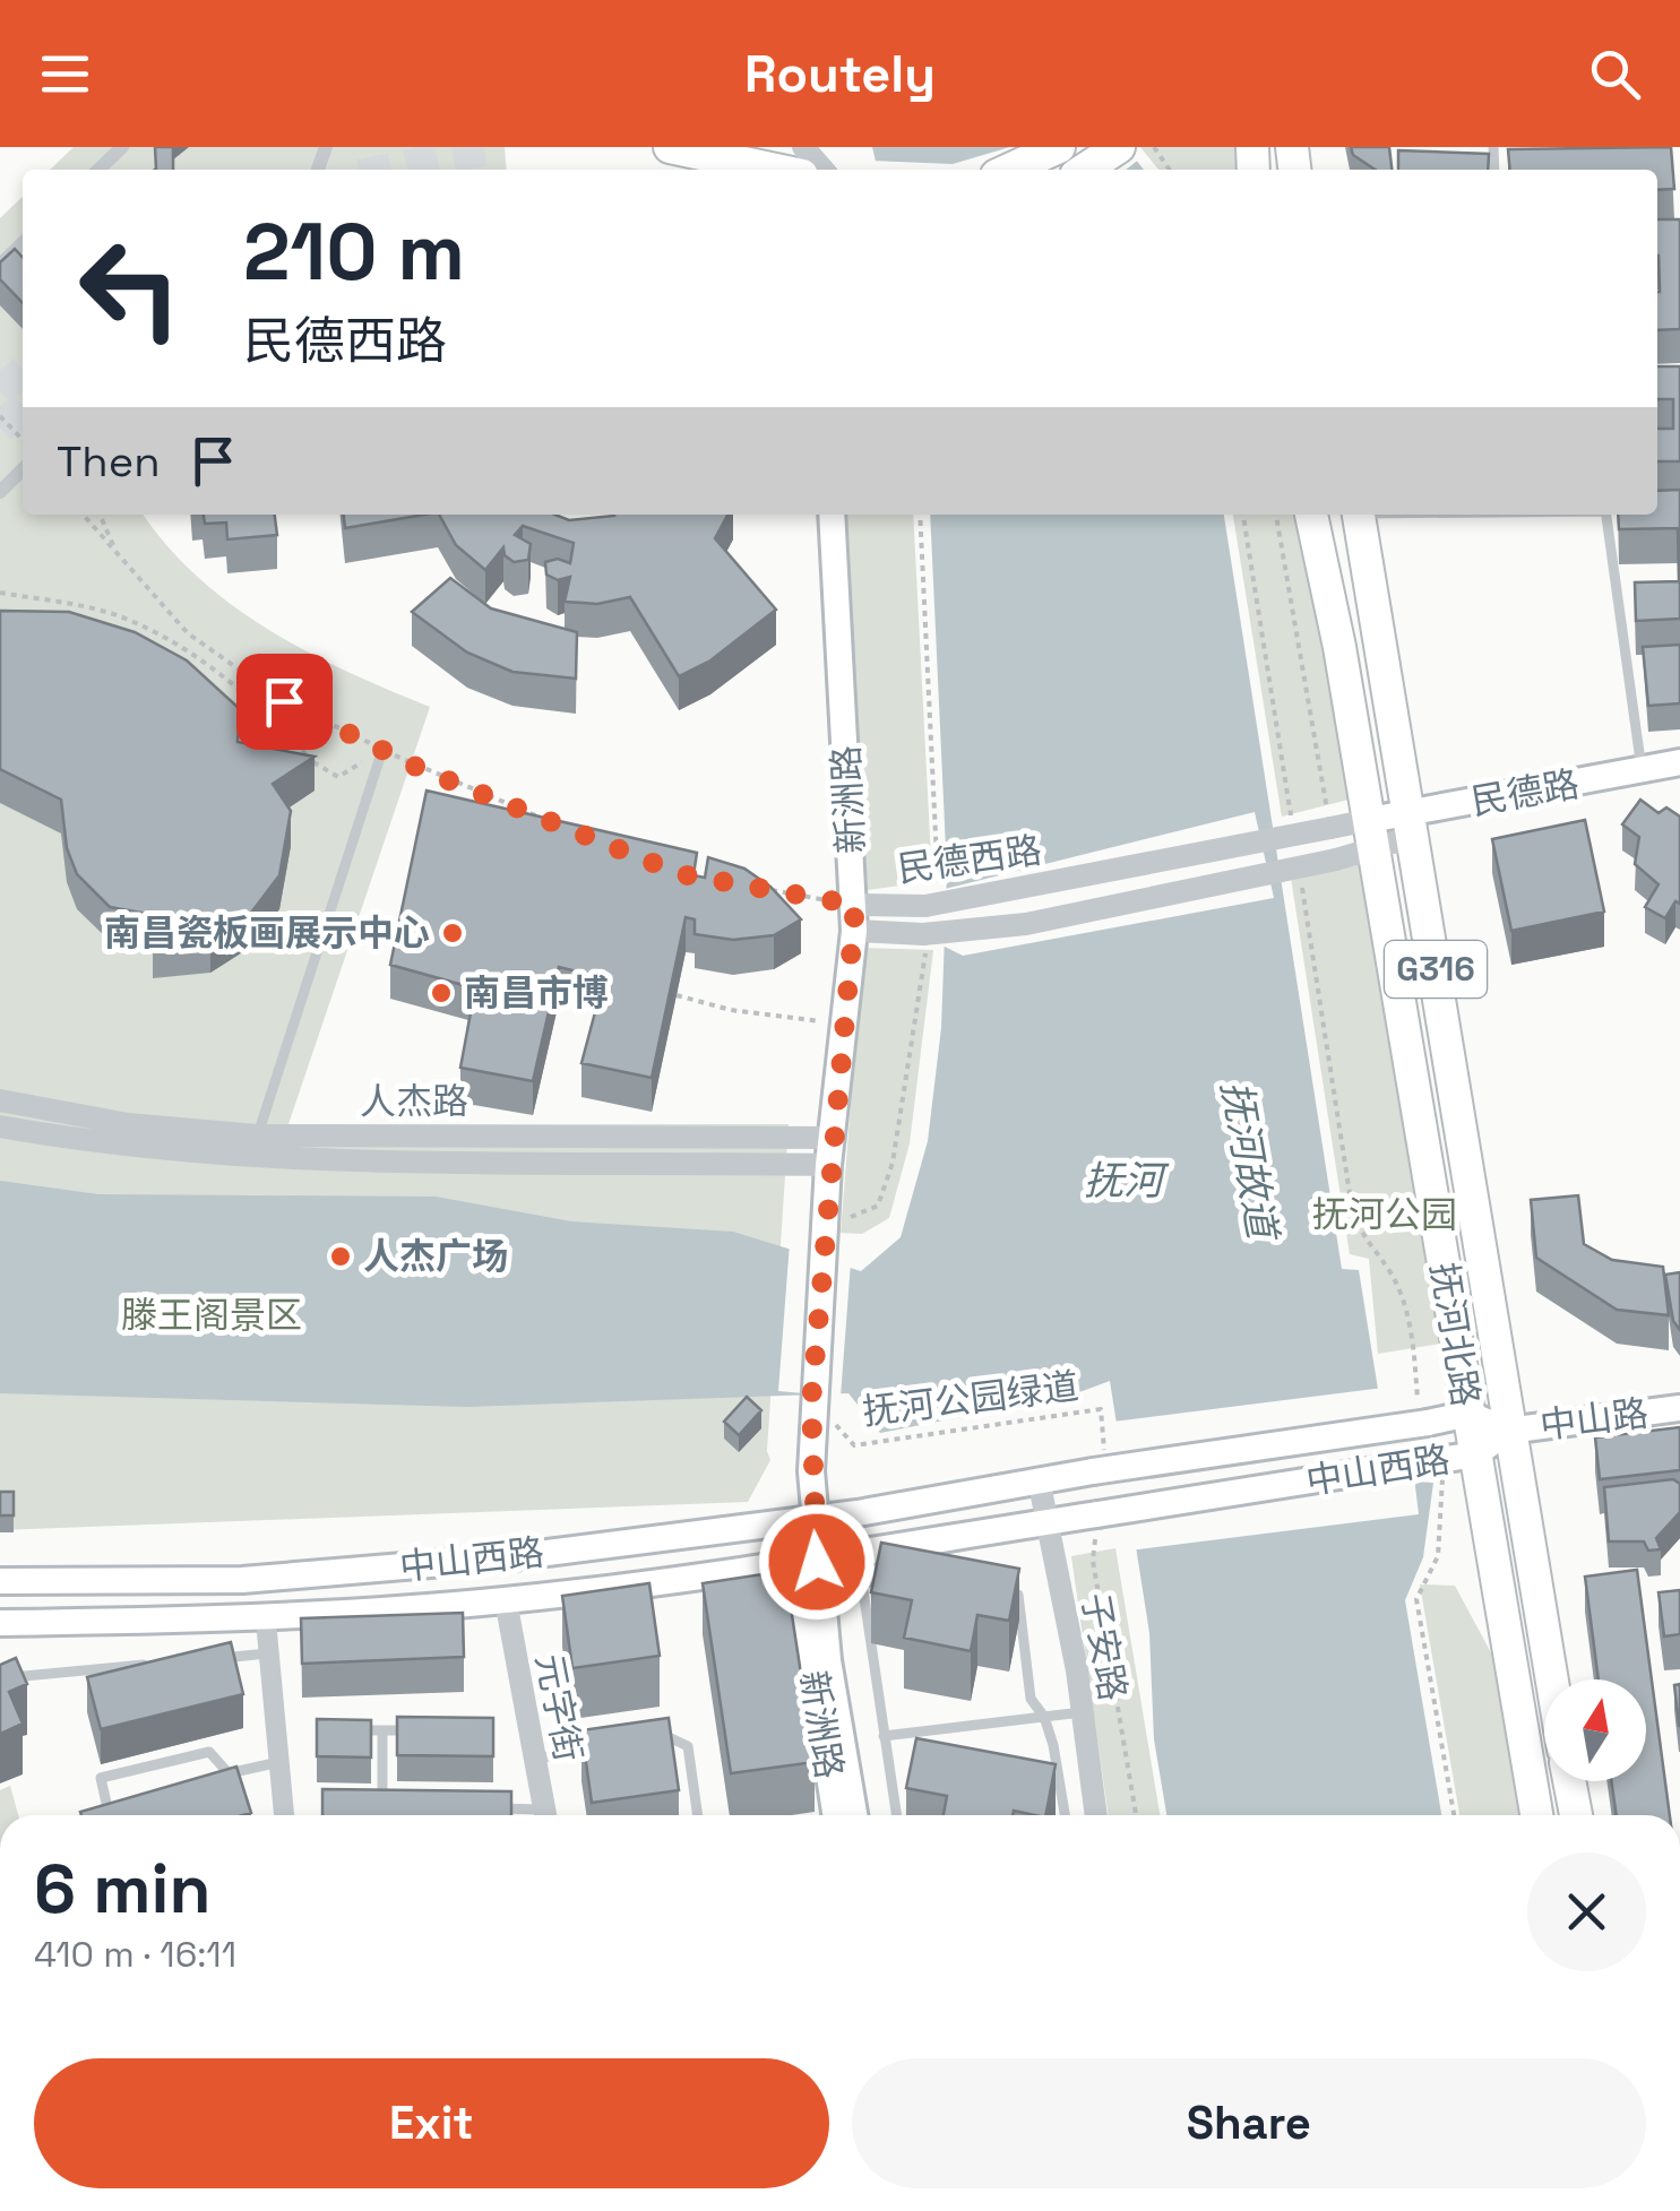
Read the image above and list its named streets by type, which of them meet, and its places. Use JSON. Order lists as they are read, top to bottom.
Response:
{
  "streets": {
    "main road": [
      "民德路",
      "新洲路",
      "G316",
      "抚河北路",
      "中山路",
      "中山西路"
    ],
    "street": [
      "民德西路",
      "人杰路",
      "子安路",
      "元字街"
    ],
    "path": ["抚河公园绿道"]
  },
  "crossings": [
    ["民德路", "民德西路"],
    ["民德路", "抚河北路"],
    ["新洲路", "民德西路"],
    ["新洲路", "人杰路"],
    ["新洲路", "抚河公园绿道"],
    ["新洲路", "中山西路"],
    ["民德西路", "抚河北路"],
    ["抚河北路", "中山路"],
    ["抚河北路", "中山西路"],
    ["抚河公园绿道", "中山西路"],
    ["中山路", "中山西路"],
    ["中山西路", "子安路"],
    ["中山西路", "元字街"]
  ],
  "water": ["抚河故道", "抚河"],
  "parks": ["抚河公园", "滕王阁景区"],
  "places": ["南昌瓷板画展示中心", "南昌市博", "人杰广场"],
  "north": "top",
  "page": {
    "header": "Routely",
    "turn": ["210 m", "民德西路"],
    "then": "Then",
    "heading": ["6 min", "410 m · 16:11"],
    "buttons": ["Exit", "Share"]
  }
}
